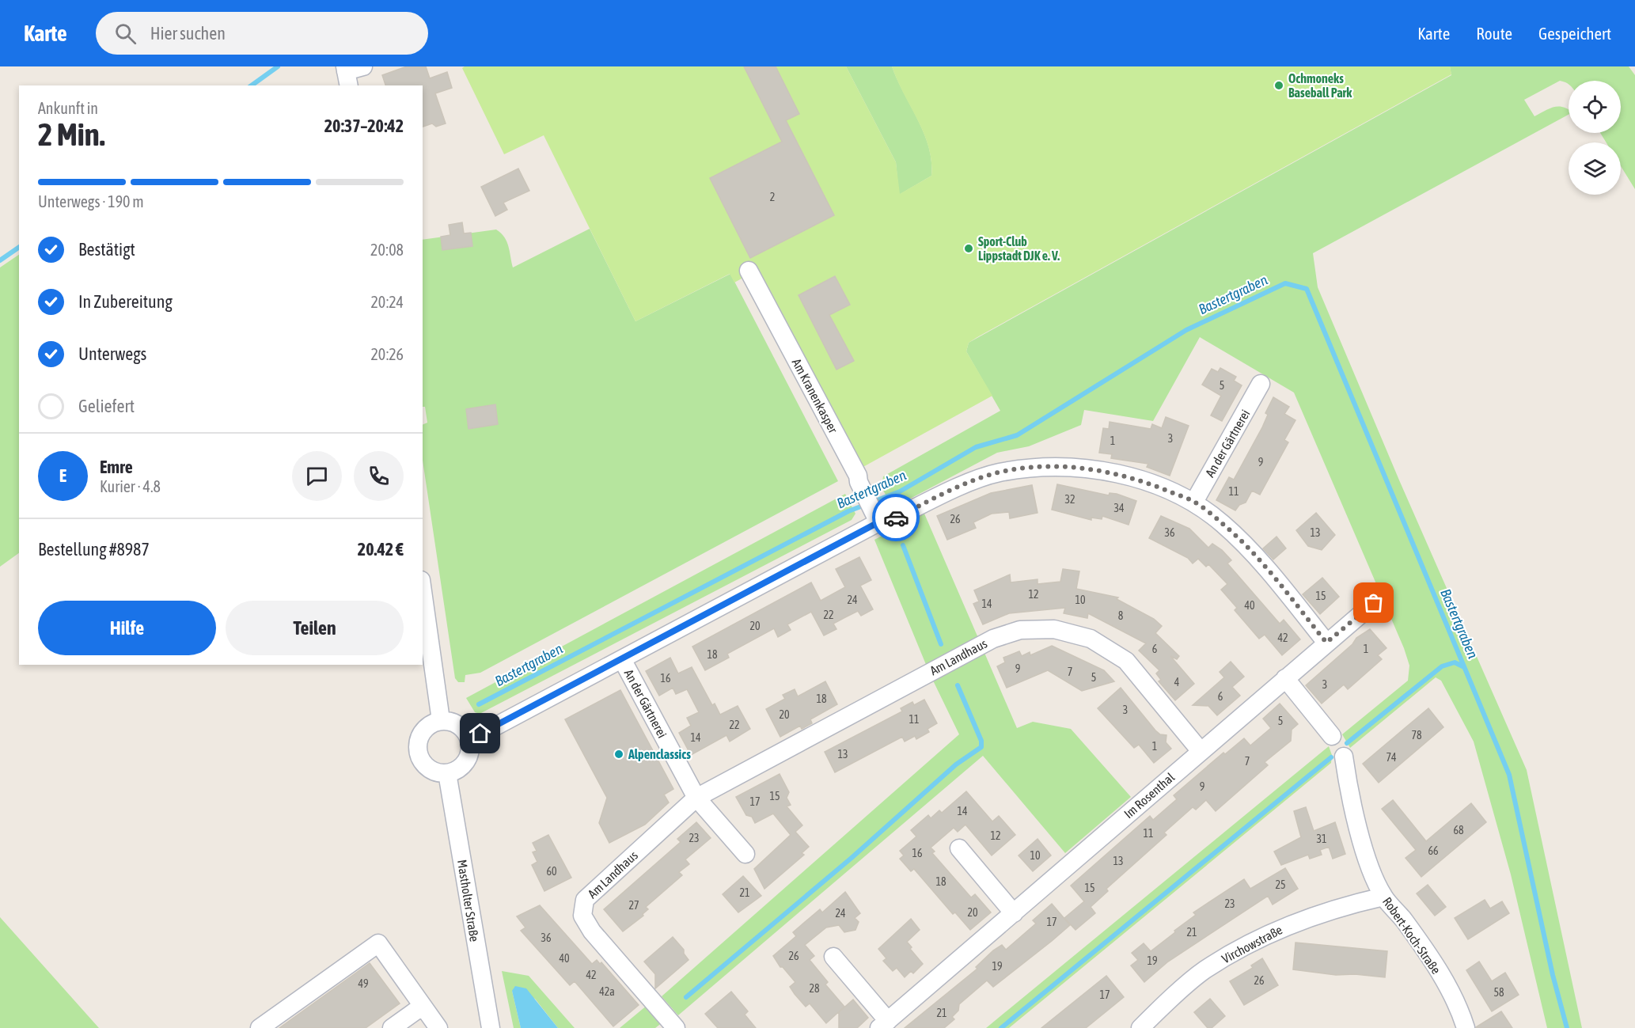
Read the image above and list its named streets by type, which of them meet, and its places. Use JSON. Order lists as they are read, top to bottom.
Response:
{
  "streets": {
    "street": [
      "Am Kranenkasper",
      "An der Gärtnerei",
      "Am Landhaus",
      "Im Rosenthal",
      "Mastholter Straße",
      "Robert-Koch-Straße",
      "Virchowstraße"
    ]
  },
  "crossings": [
    ["Am Kranenkasper", "An der Gärtnerei"],
    ["An der Gärtnerei", "Am Landhaus"],
    ["An der Gärtnerei", "Im Rosenthal"],
    ["An der Gärtnerei", "Mastholter Straße"],
    ["Am Landhaus", "Im Rosenthal"],
    ["Robert-Koch-Straße", "Virchowstraße"]
  ],
  "water": ["Bastertgraben"],
  "places": ["Ochmoneks Baseball Park", "Sport-Club Lippstadt DJK e. V.", "Alpenclassics"],
  "house_numbers": [
    "2",
    "5",
    "3",
    "1",
    "9",
    "11",
    "32",
    "34",
    "26",
    "36",
    "13",
    "12",
    "15",
    "24",
    "10",
    "14",
    "40",
    "22",
    "8",
    "20",
    "42",
    "6",
    "1",
    "18",
    "9",
    "7",
    "5",
    "16",
    "4",
    "3",
    "6",
    "18",
    "3",
    "20",
    "11",
    "5",
    "22",
    "78",
    "14",
    "1",
    "13",
    "74",
    "7",
    "9",
    "15",
    "17",
    "14",
    "68",
    "11",
    "12",
    "23",
    "31",
    "66",
    "16",
    "10",
    "13",
    "60",
    "18",
    "25",
    "15",
    "21",
    "23",
    "27",
    "20",
    "24",
    "17",
    "21",
    "36",
    "26",
    "40",
    "19",
    "19",
    "42",
    "26",
    "49",
    "28",
    "42a",
    "58",
    "17",
    "21"
  ],
  "page": {
    "header": "Karte",
    "search": "Hier suchen",
    "nav": ["Karte", "Route", "Gespeichert"],
    "heading": ["2 Min.", "Ankunft in", "20:37–20:42"],
    "panel": [
      "Emre",
      "Kurier · 4.8",
      "Bestellung #8987",
      "20.42 €"
    ],
    "bar": "Unterwegs · 190 m",
    "list": [
      ["Bestätigt", "20:08"],
      ["In Zubereitung", "20:24"],
      ["Unterwegs", "20:26"],
      "Geliefert"
    ],
    "round": "E",
    "buttons": ["Hilfe", "Teilen"]
  }
}
